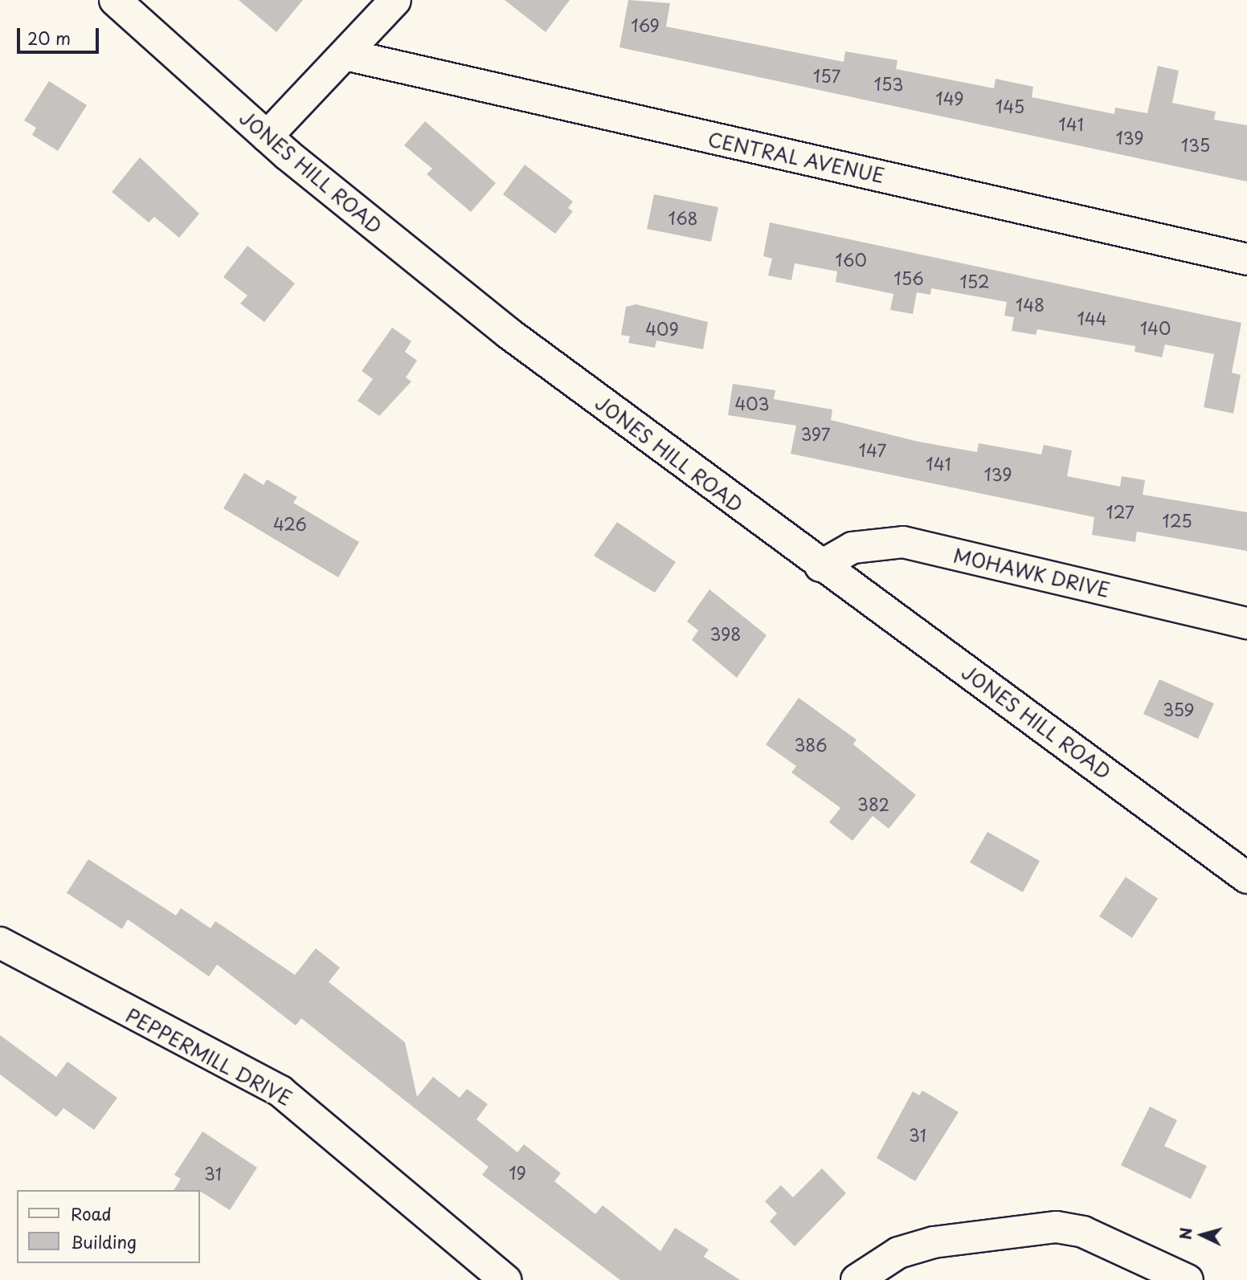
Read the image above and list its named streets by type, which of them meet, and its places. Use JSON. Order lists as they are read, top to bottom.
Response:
{
  "streets": {
    "street": [
      "CENTRAL AVENUE",
      "JONES HILL ROAD",
      "MOHAWK DRIVE",
      "PEPPERMILL DRIVE"
    ]
  },
  "crossings": [
    ["JONES HILL ROAD", "MOHAWK DRIVE"]
  ],
  "house_numbers": [
    "169",
    "157",
    "153",
    "149",
    "145",
    "141",
    "139",
    "135",
    "168",
    "160",
    "156",
    "152",
    "148",
    "144",
    "140",
    "409",
    "403",
    "397",
    "147",
    "141",
    "139",
    "127",
    "125",
    "426",
    "398",
    "359",
    "386",
    "382",
    "31",
    "19",
    "31"
  ],
  "legend": ["Road", "Building"],
  "scale_bar": "20 m",
  "north": "left"
}
